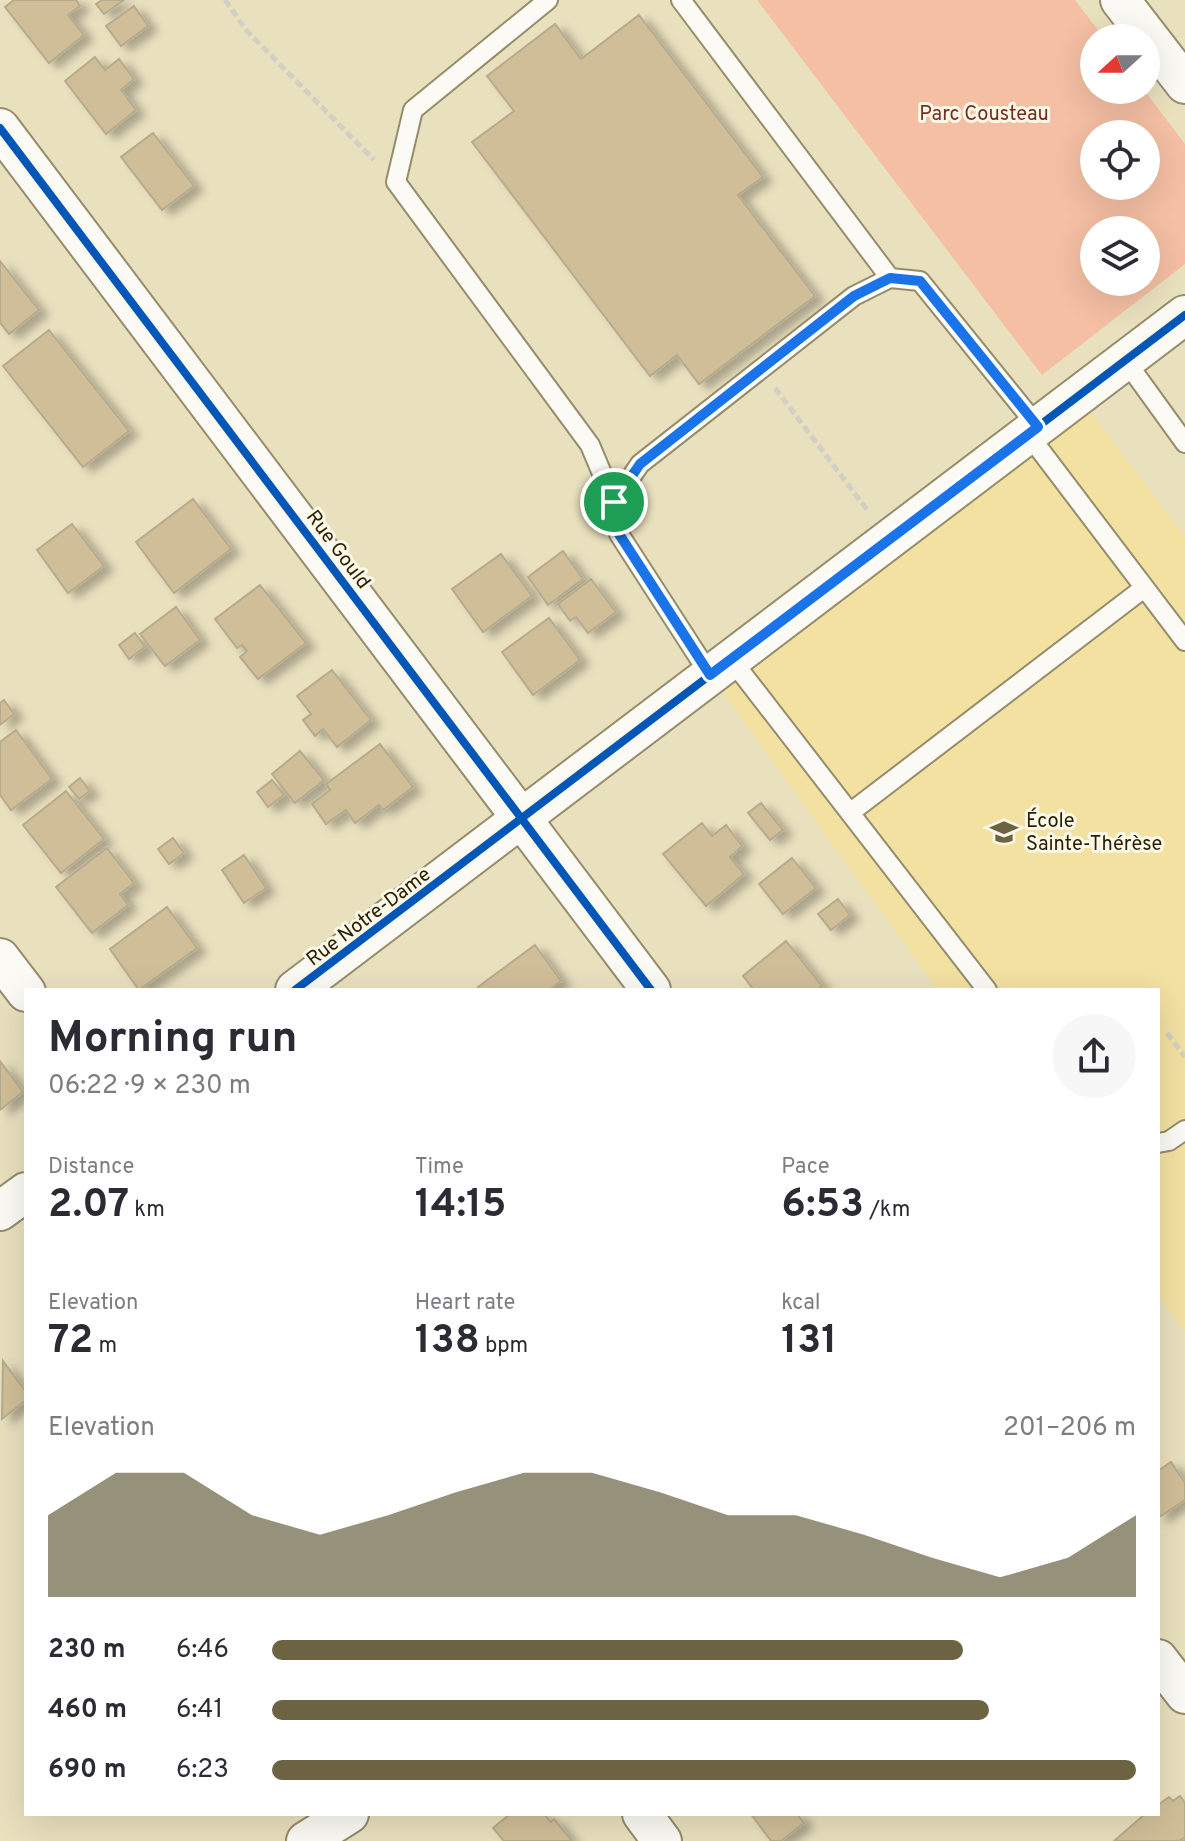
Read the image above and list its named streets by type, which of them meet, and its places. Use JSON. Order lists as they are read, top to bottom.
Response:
{
  "streets": {
    "street": ["Rue Gould", "Rue Notre-Dame"]
  },
  "crossings": [
    ["Rue Gould", "Rue Notre-Dame"]
  ],
  "parks": ["Parc Cousteau"],
  "places": {
    "school or university": ["École Sainte-Thérèse"]
  },
  "north": "left",
  "page": {
    "heading": ["Morning run", "06:22 · 9 × 230 m"],
    "stats": [
      ["Distance", "2.07 km"],
      ["Time", "14:15"],
      ["Pace", "6:53 /km"],
      ["Elevation", "72 m"],
      ["Heart rate", "138 bpm"],
      ["kcal", "131"]
    ],
    "chart": ["Elevation", "201–206 m"],
    "list": [
      {
        "name": "230 m",
        "note": "6:46"
      },
      {
        "name": "460 m",
        "note": "6:41"
      },
      {
        "name": "690 m",
        "note": "6:23"
      }
    ]
  }
}
